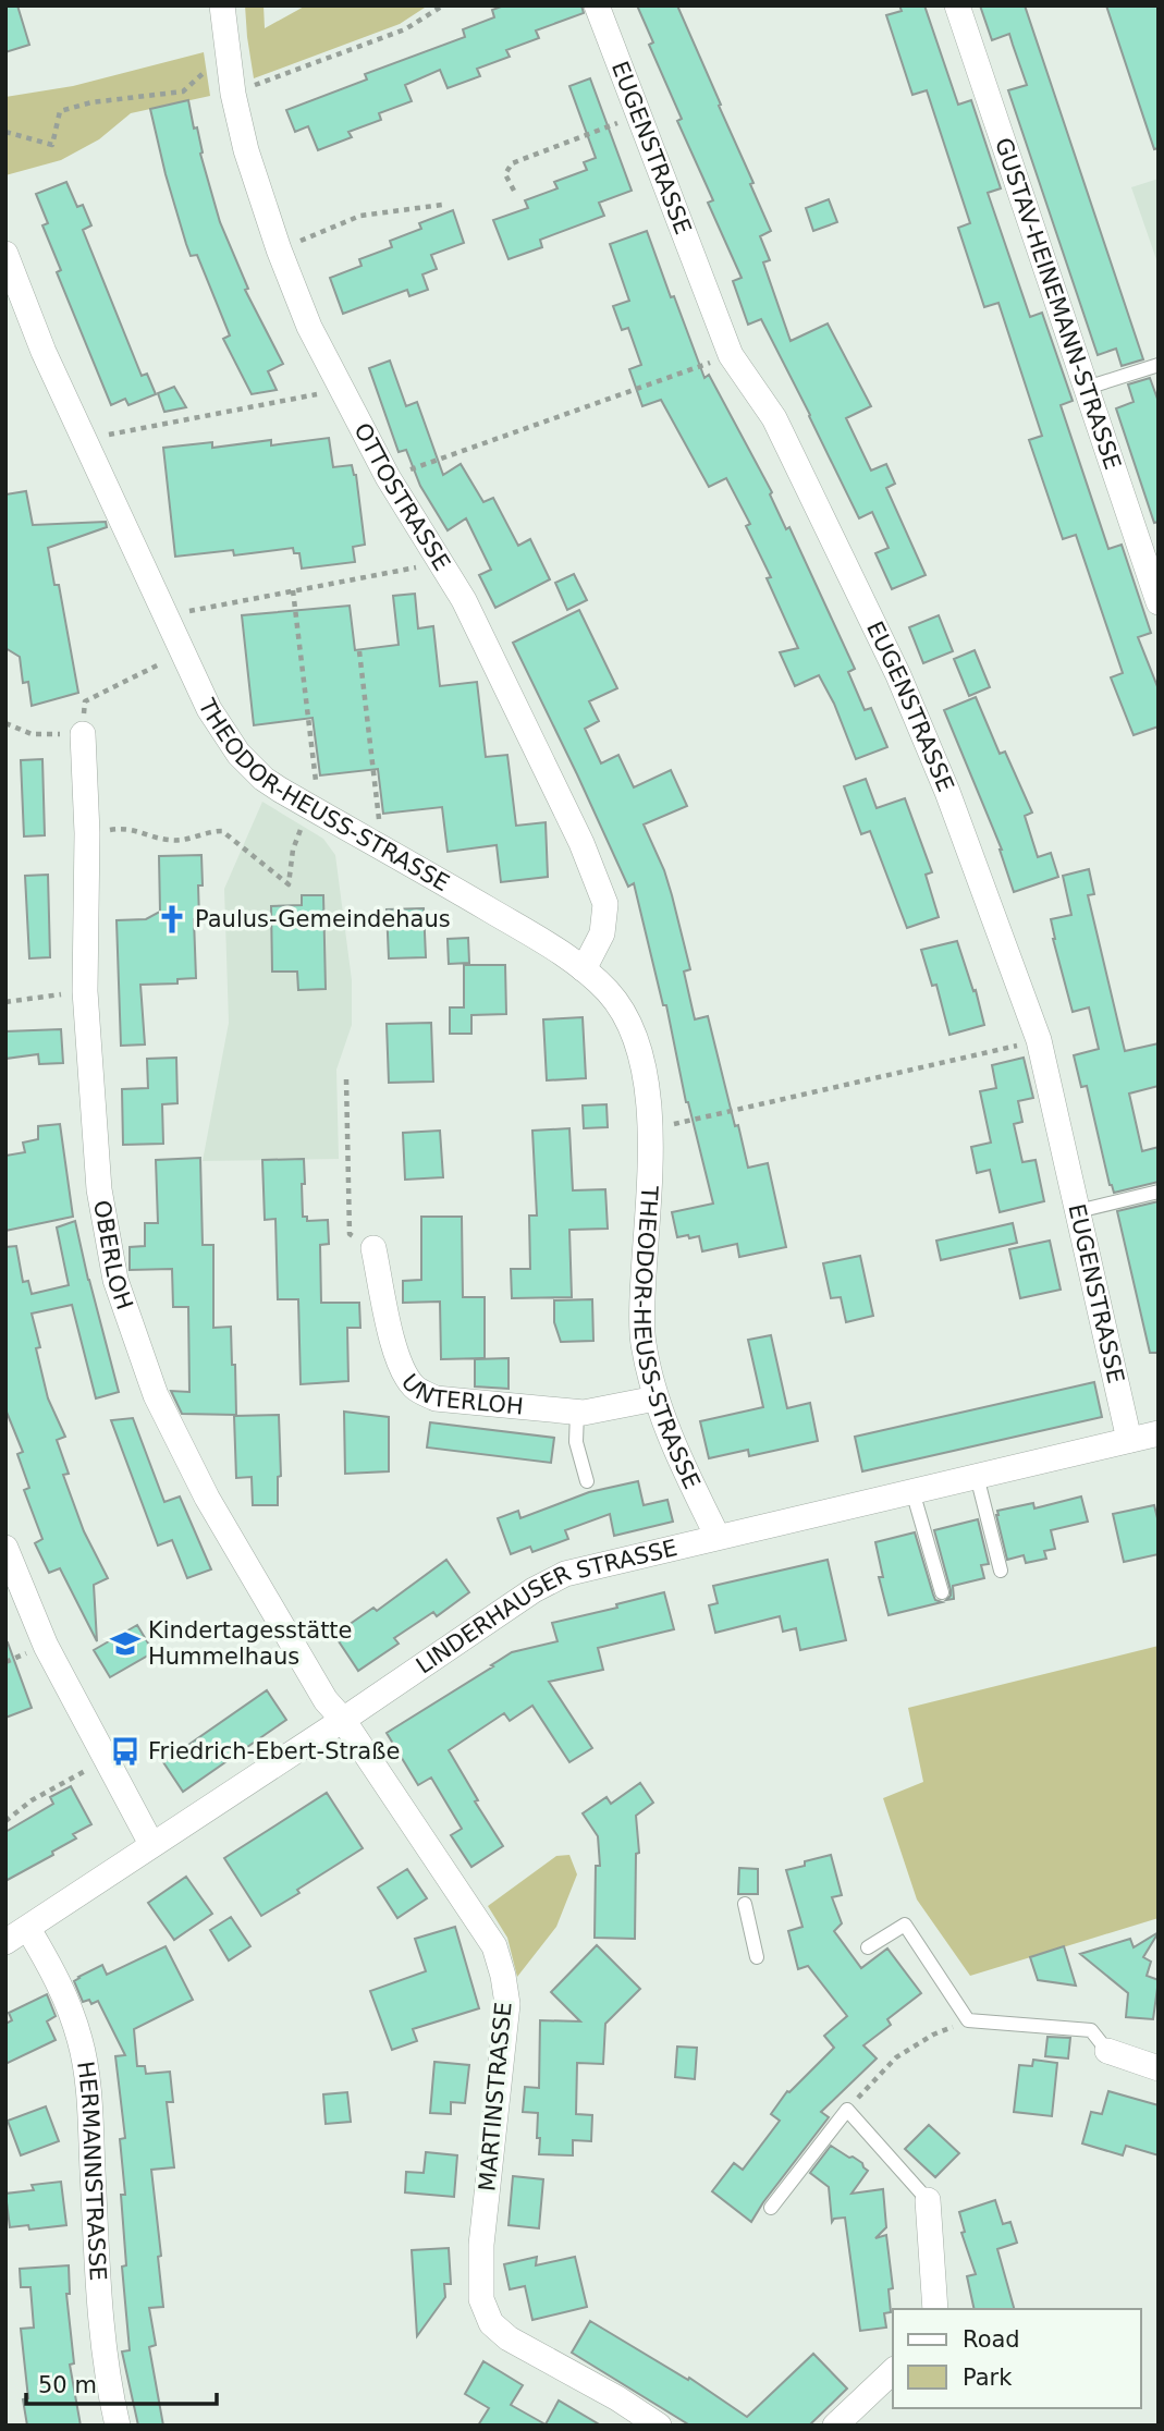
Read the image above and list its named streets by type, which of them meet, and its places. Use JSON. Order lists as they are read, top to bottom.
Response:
{
  "streets": {
    "street": [
      "EUGENSTRASSE",
      "GUSTAV-HEINEMANN-STRASSE",
      "OTTOSTRASSE",
      "THEODOR-HEUSS-STRASSE",
      "OBERLOH",
      "UNTERLOH",
      "LINDERHAUSER STRASSE",
      "MARTINSTRASSE",
      "HERMANNSTRASSE"
    ]
  },
  "crossings": [
    ["EUGENSTRASSE", "LINDERHAUSER STRASSE"],
    ["OTTOSTRASSE", "THEODOR-HEUSS-STRASSE"],
    ["THEODOR-HEUSS-STRASSE", "UNTERLOH"],
    ["THEODOR-HEUSS-STRASSE", "LINDERHAUSER STRASSE"],
    ["OBERLOH", "LINDERHAUSER STRASSE"],
    ["OBERLOH", "MARTINSTRASSE"],
    ["LINDERHAUSER STRASSE", "MARTINSTRASSE"],
    ["LINDERHAUSER STRASSE", "HERMANNSTRASSE"]
  ],
  "places": {
    "church": ["Paulus-Gemeindehaus"],
    "school or university": ["Kindertagesstätte Hummelhaus"],
    "bus stop": ["Friedrich-Ebert-Straße"]
  },
  "legend": ["Road", "Park"],
  "scale_bar": "50 m"
}
